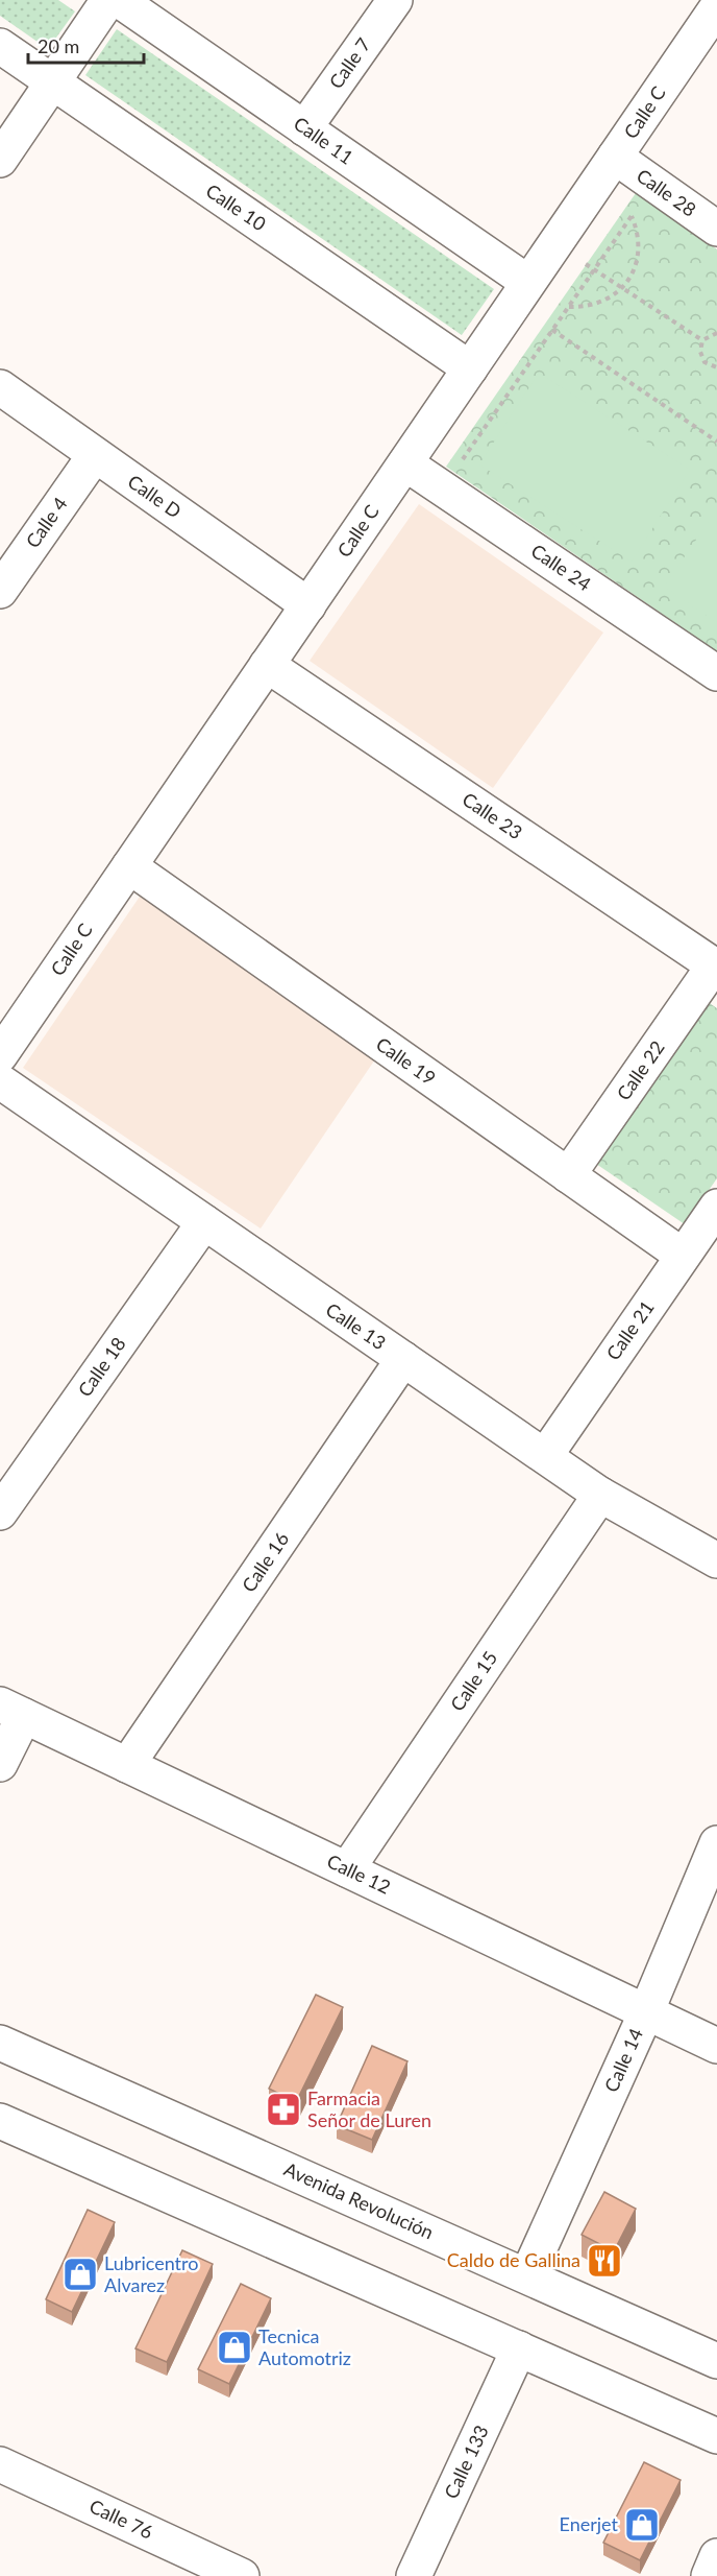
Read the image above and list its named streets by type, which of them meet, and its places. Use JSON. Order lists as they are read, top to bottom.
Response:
{
  "streets": {
    "street": [
      "Calle 7",
      "Calle C",
      "Calle 11",
      "Calle 28",
      "Calle 10",
      "Calle D",
      "Calle 4",
      "Calle 24",
      "Calle 23",
      "Calle 19",
      "Calle 22",
      "Calle 13",
      "Calle 21",
      "Calle 18",
      "Calle 16",
      "Calle 15",
      "Calle 12",
      "Calle 14",
      "Avenida Revolución",
      "Calle 133",
      "Calle 76"
    ]
  },
  "crossings": [
    ["Calle 7", "Calle 11"],
    ["Calle C", "Calle 11"],
    ["Calle C", "Calle 28"],
    ["Calle C", "Calle 10"],
    ["Calle C", "Calle D"],
    ["Calle C", "Calle 24"],
    ["Calle C", "Calle 23"],
    ["Calle C", "Calle 19"],
    ["Calle D", "Calle 4"],
    ["Calle 23", "Calle 22"],
    ["Calle 19", "Calle 22"],
    ["Calle 19", "Calle 21"],
    ["Calle 13", "Calle 21"],
    ["Calle 13", "Calle 18"],
    ["Calle 13", "Calle 16"],
    ["Calle 13", "Calle 15"],
    ["Calle 16", "Calle 12"],
    ["Calle 15", "Calle 12"],
    ["Calle 12", "Calle 14"],
    ["Calle 14", "Avenida Revolución"]
  ],
  "places": {
    "pharmacy": ["Farmacia Señor de Luren"],
    "restaurant": ["Caldo de Gallina"],
    "shop": ["Lubricentro Alvarez", "Tecnica Automotriz", "Enerjet"]
  },
  "scale_bar": "20 m"
}
